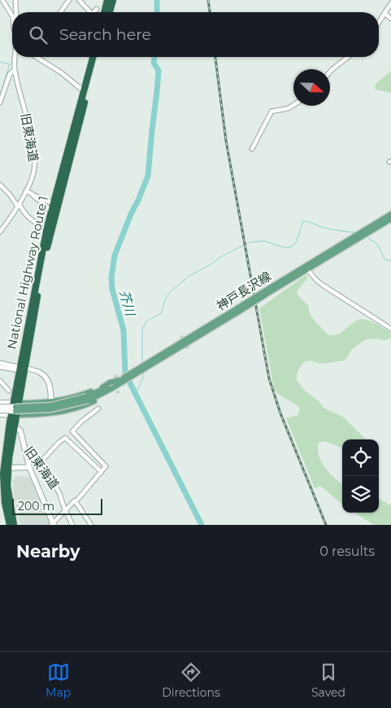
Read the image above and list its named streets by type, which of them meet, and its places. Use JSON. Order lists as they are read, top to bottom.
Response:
{
  "streets": {
    "highway": ["National Highway Route 1"],
    "main road": ["神戸長沢線"],
    "street": ["旧東海道"]
  },
  "crossings": [
    ["旧東海道", "National Highway Route 1"],
    ["National Highway Route 1", "神戸長沢線"]
  ],
  "water": ["芥川"],
  "scale_bar": "200 m",
  "north": "right",
  "page": {
    "search": "Search here",
    "scale": "200 m",
    "heading": ["Nearby", "0 results"],
    "nav": ["Map", "Directions", "Saved"]
  }
}
